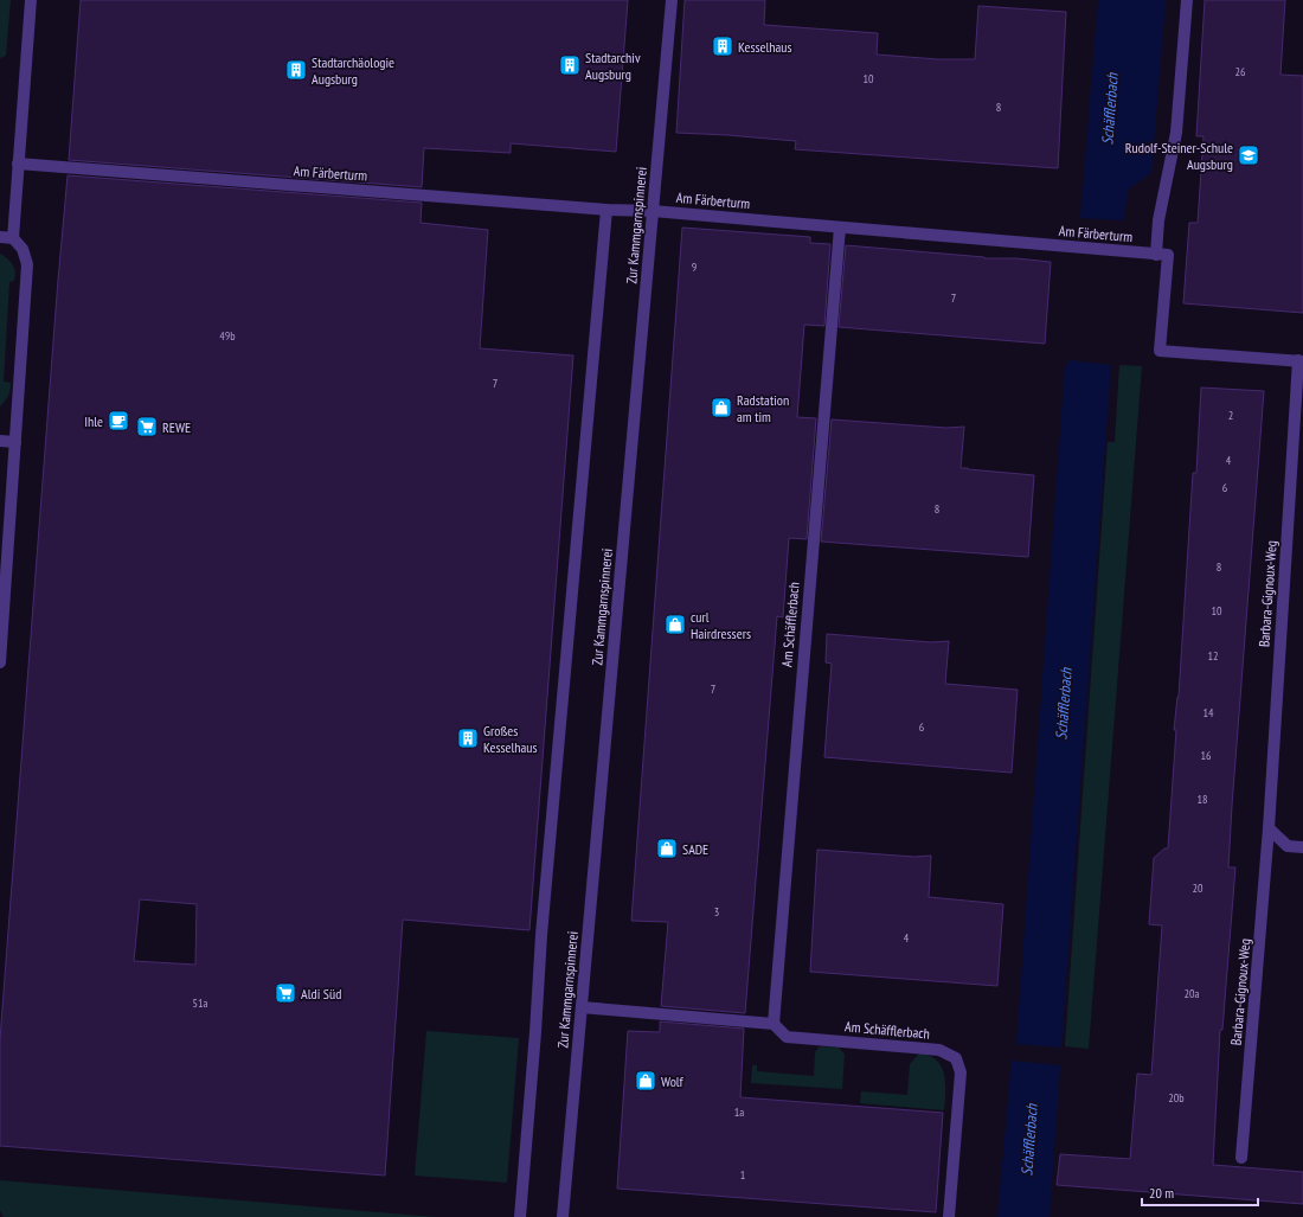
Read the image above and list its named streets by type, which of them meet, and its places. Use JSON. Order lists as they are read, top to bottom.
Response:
{
  "streets": {
    "street": [
      "Am Färberturm",
      "Zur Kammgarnspinnerei",
      "Barbara-Gignoux-Weg",
      "Am Schäfflerbach"
    ]
  },
  "crossings": [
    ["Am Färberturm", "Zur Kammgarnspinnerei"],
    ["Am Färberturm", "Am Schäfflerbach"]
  ],
  "water": ["Schäfflerbach"],
  "places": {
    "building": [
      "Kesselhaus",
      "Stadtarchiv Augsburg",
      "Stadtarchäologie Augsburg",
      "Großes Kesselhaus"
    ],
    "school or university": ["Rudolf-Steiner-Schule Augsburg"],
    "shop": [
      "Radstation am tim",
      "curl Hairdressers",
      "SADE",
      "Wolf"
    ],
    "cafe": ["Ihle"],
    "supermarket": ["REWE", "Aldi Süd"]
  },
  "house_numbers": [
    "26",
    "10",
    "8",
    "9",
    "7",
    "49b",
    "7",
    "2",
    "4",
    "6",
    "8",
    "8",
    "10",
    "12",
    "7",
    "14",
    "6",
    "16",
    "18",
    "20",
    "3",
    "4",
    "20a",
    "51a",
    "20b",
    "1a",
    "1"
  ],
  "scale_bar": "20 m"
}
